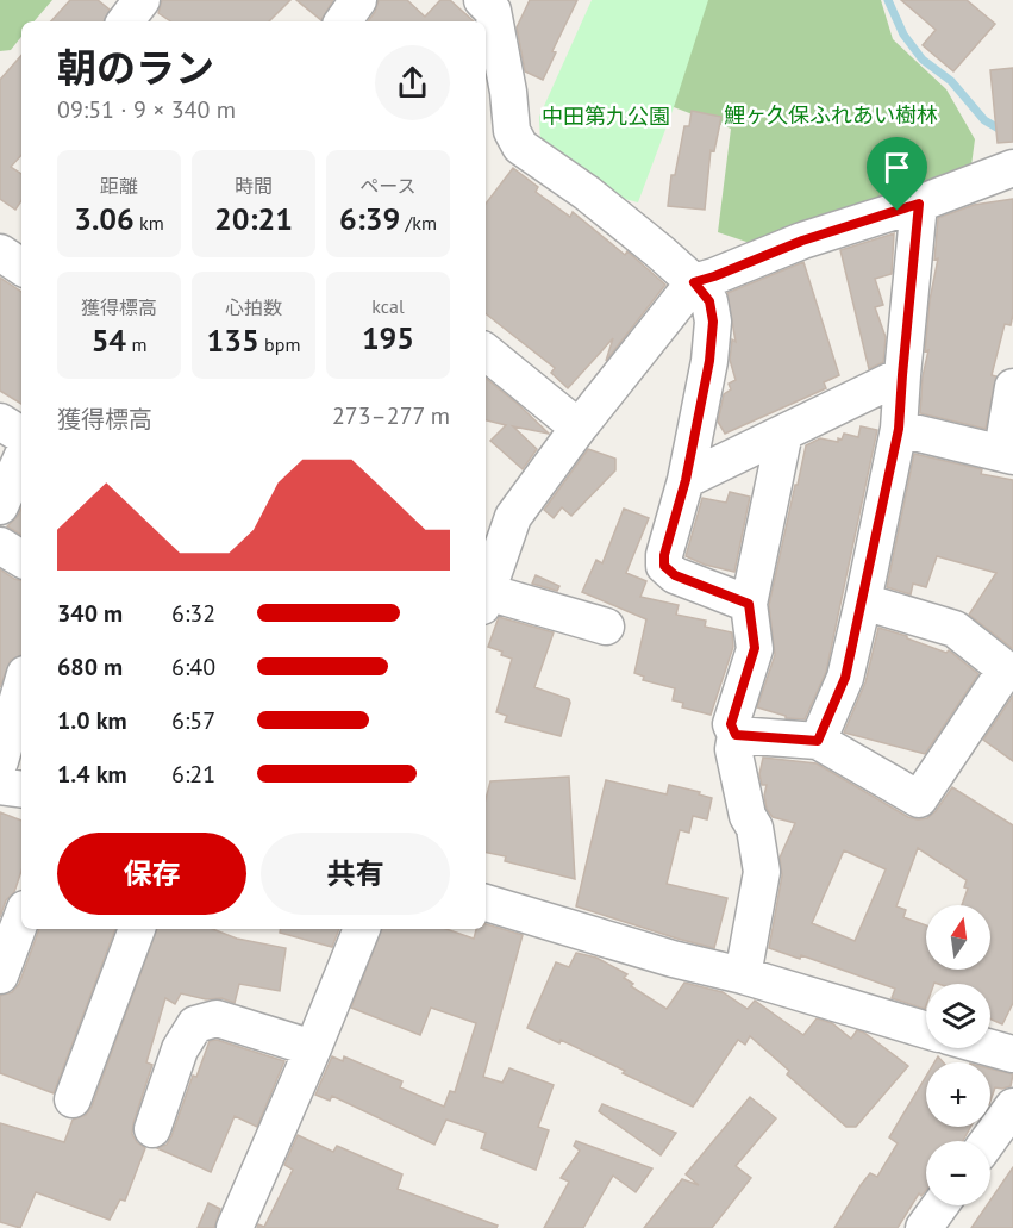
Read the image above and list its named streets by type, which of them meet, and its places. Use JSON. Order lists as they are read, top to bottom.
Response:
{
  "parks": ["鯉ヶ久保ふれあい樹林", "中田第九公園"],
  "north": "top",
  "page": {
    "heading": ["朝のラン", "09:51 · 9 × 340 m"],
    "stats": [
      ["距離", "3.06 km"],
      ["時間", "20:21"],
      ["ペース", "6:39 /km"],
      ["獲得標高", "54 m"],
      ["心拍数", "135 bpm"],
      ["kcal", "195"]
    ],
    "chart": ["獲得標高", "273–277 m"],
    "list": [
      {
        "name": "340 m",
        "note": "6:32"
      },
      {
        "name": "680 m",
        "note": "6:40"
      },
      {
        "name": "1.0 km",
        "note": "6:57"
      },
      {
        "name": "1.4 km",
        "note": "6:21"
      }
    ],
    "buttons": ["保存", "共有"],
    "map_buttons": ["+", "−"]
  }
}
